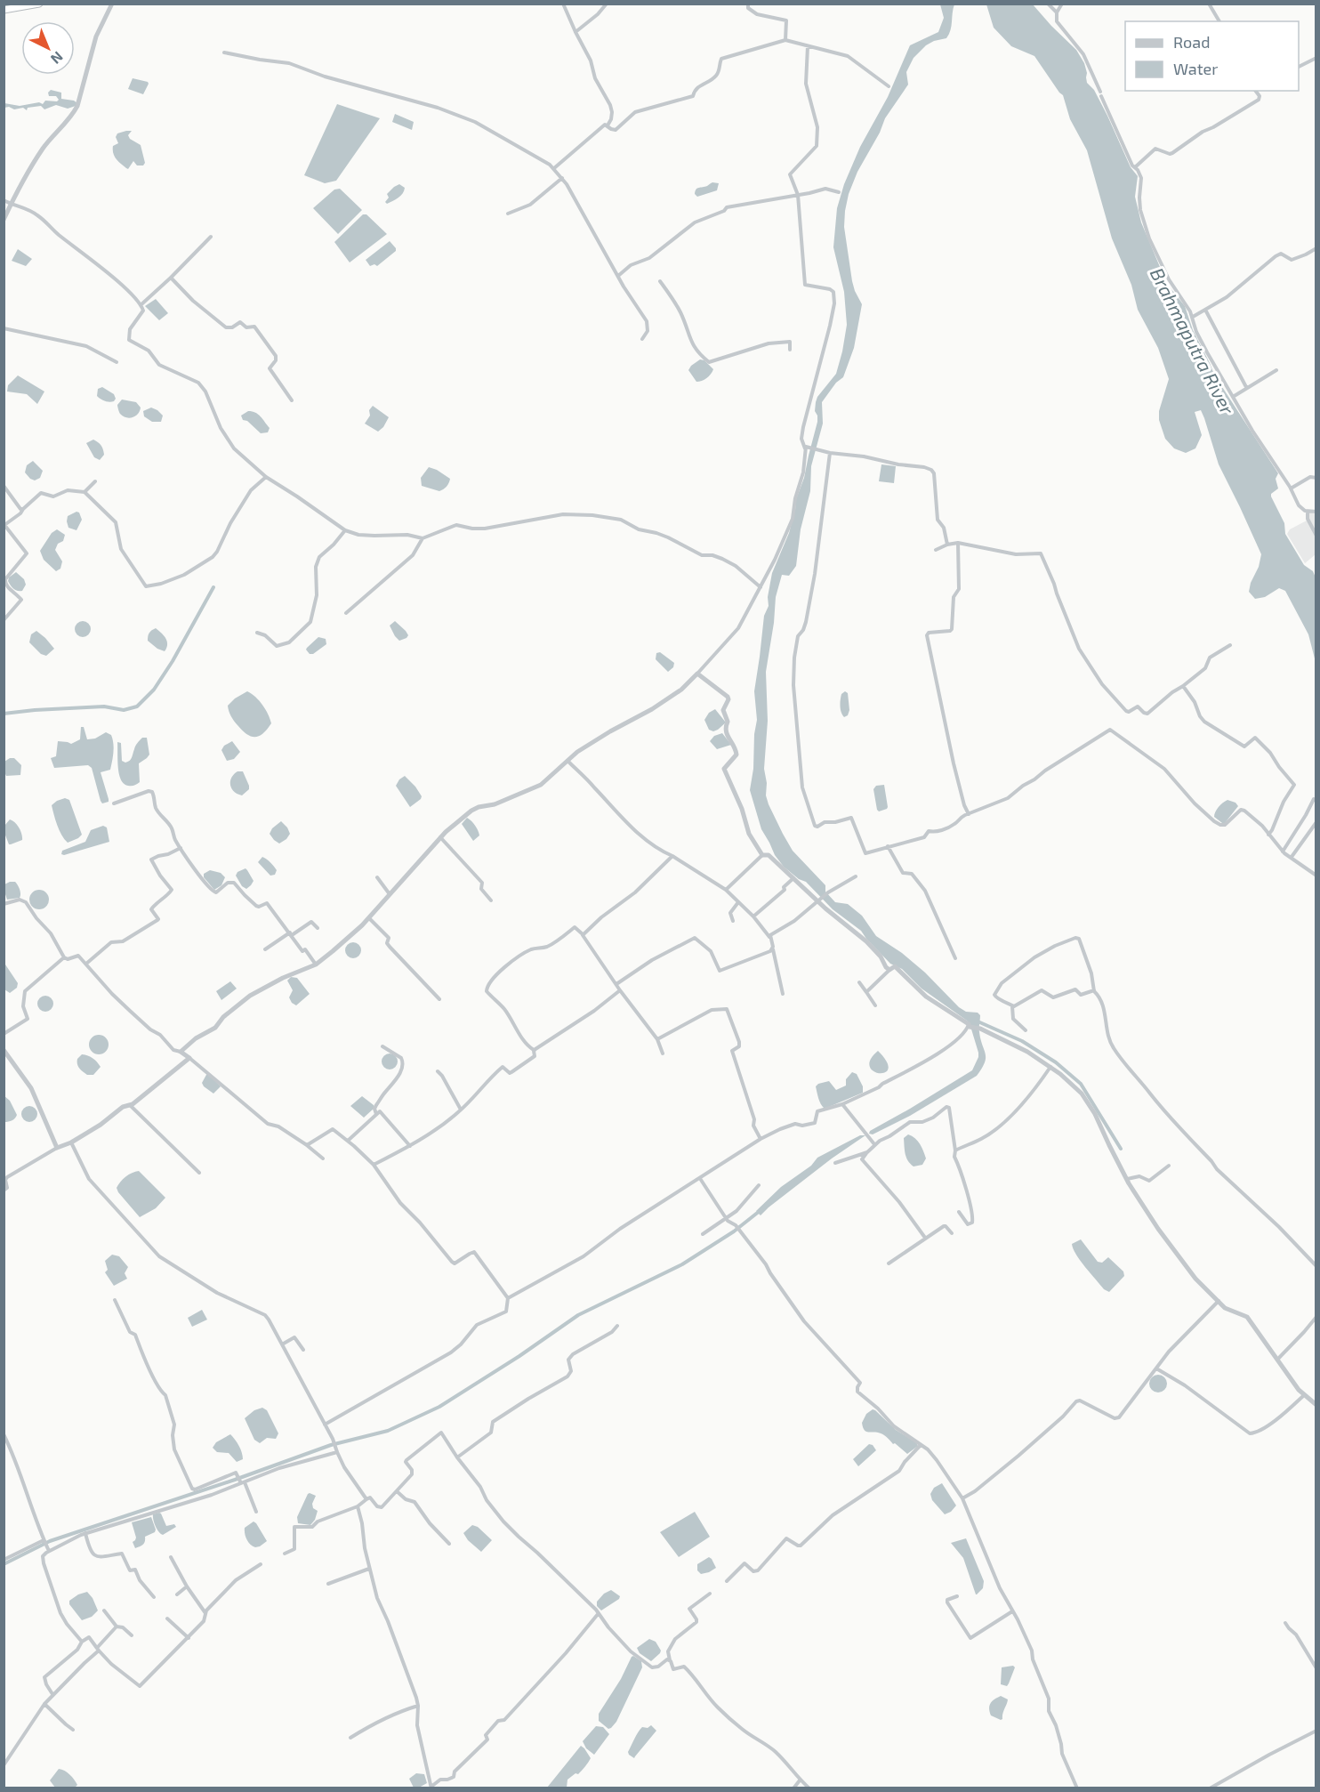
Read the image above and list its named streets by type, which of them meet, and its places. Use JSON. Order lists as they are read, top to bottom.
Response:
{
  "water": ["Brahmaputra River"],
  "legend": ["Road", "Water"],
  "north": "bottom right"
}
